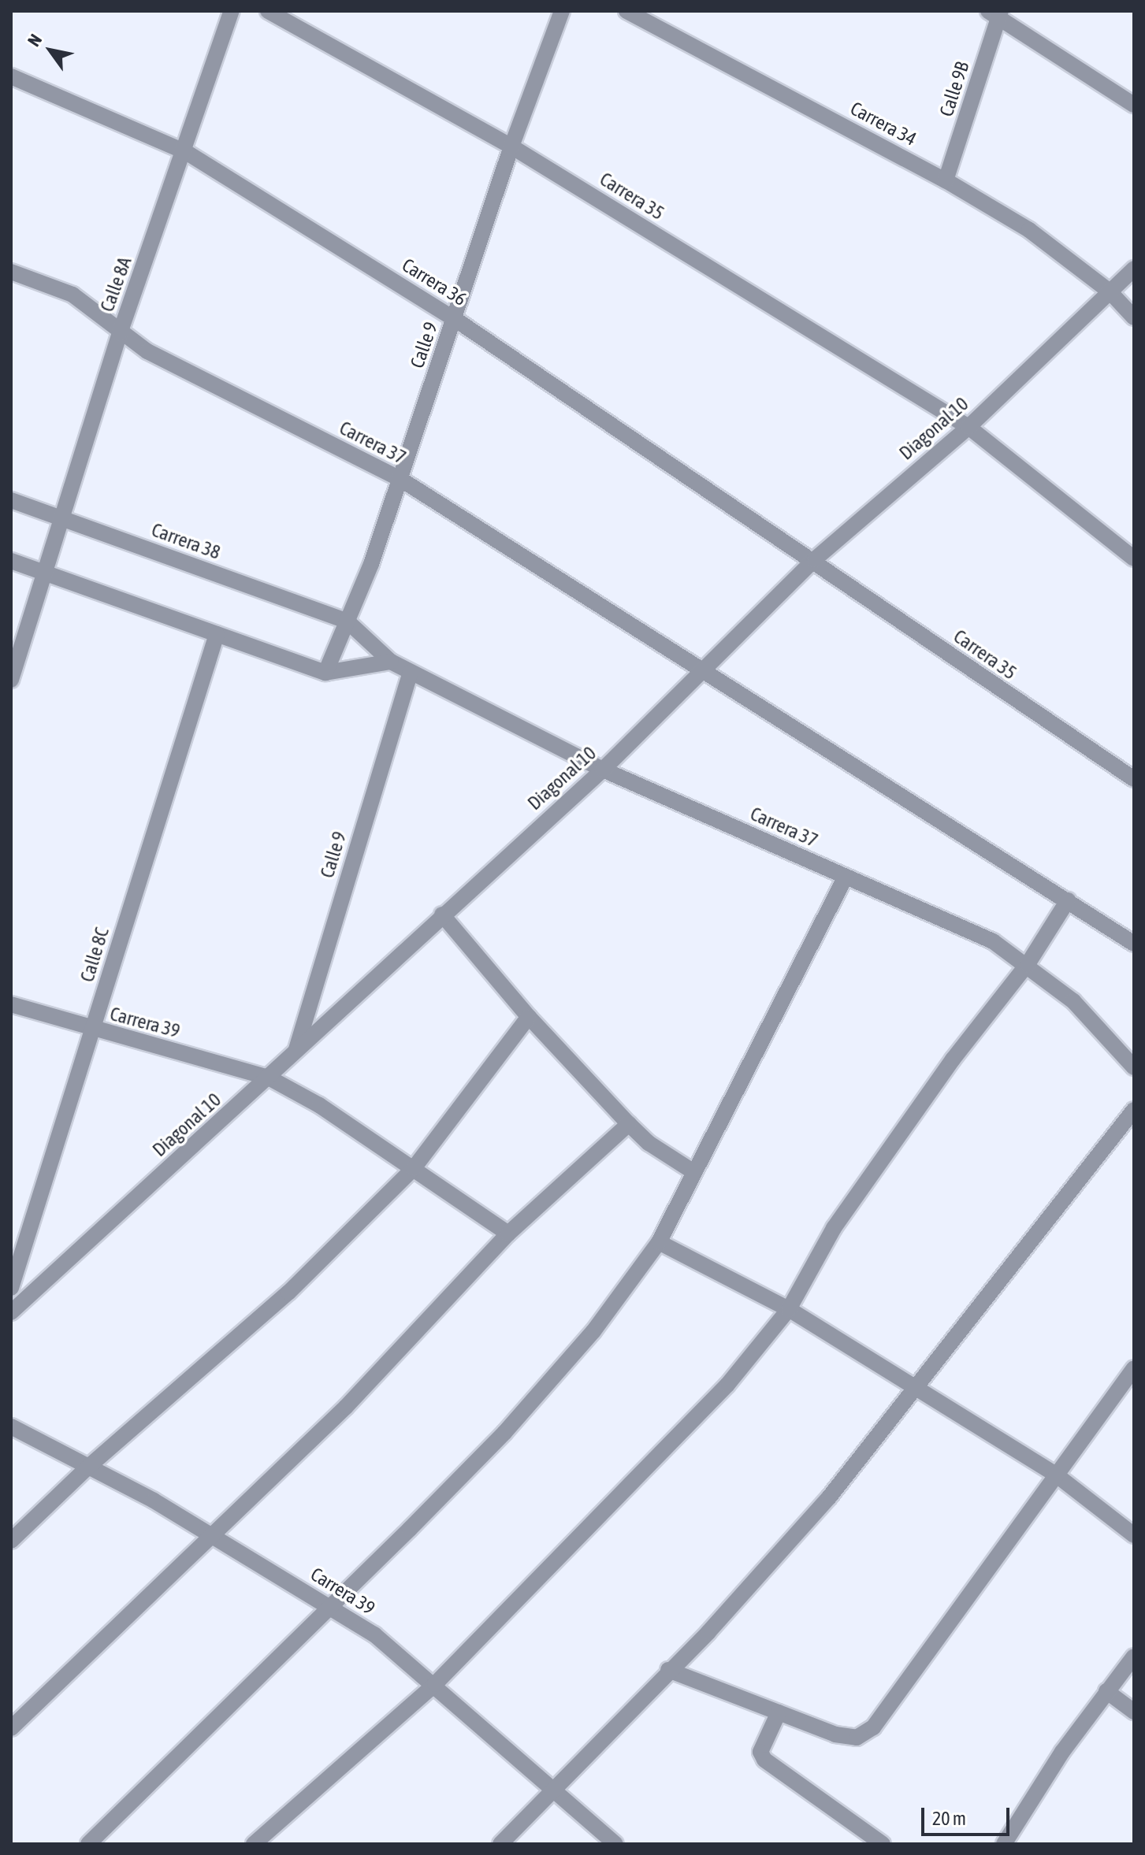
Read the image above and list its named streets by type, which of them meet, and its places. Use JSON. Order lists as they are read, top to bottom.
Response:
{
  "streets": {
    "street": [
      "Calle 9B",
      "Carrera 34",
      "Carrera 35",
      "Carrera 36",
      "Calle 8A",
      "Calle 9",
      "Diagonal 10",
      "Carrera 37",
      "Carrera 38",
      "Calle 8C",
      "Carrera 39"
    ]
  },
  "crossings": [
    ["Calle 9B", "Carrera 34"],
    ["Carrera 34", "Diagonal 10"],
    ["Carrera 35", "Carrera 36"],
    ["Carrera 35", "Calle 9"],
    ["Carrera 35", "Diagonal 10"],
    ["Carrera 36", "Calle 8A"],
    ["Carrera 36", "Calle 9"],
    ["Carrera 36", "Diagonal 10"],
    ["Calle 8A", "Carrera 37"],
    ["Calle 8A", "Carrera 38"],
    ["Calle 9", "Diagonal 10"],
    ["Calle 9", "Carrera 37"],
    ["Calle 9", "Carrera 38"],
    ["Diagonal 10", "Carrera 37"],
    ["Diagonal 10", "Carrera 39"],
    ["Carrera 37", "Carrera 38"],
    ["Calle 8C", "Carrera 39"]
  ],
  "scale_bar": "20 m",
  "north": "top left"
}
